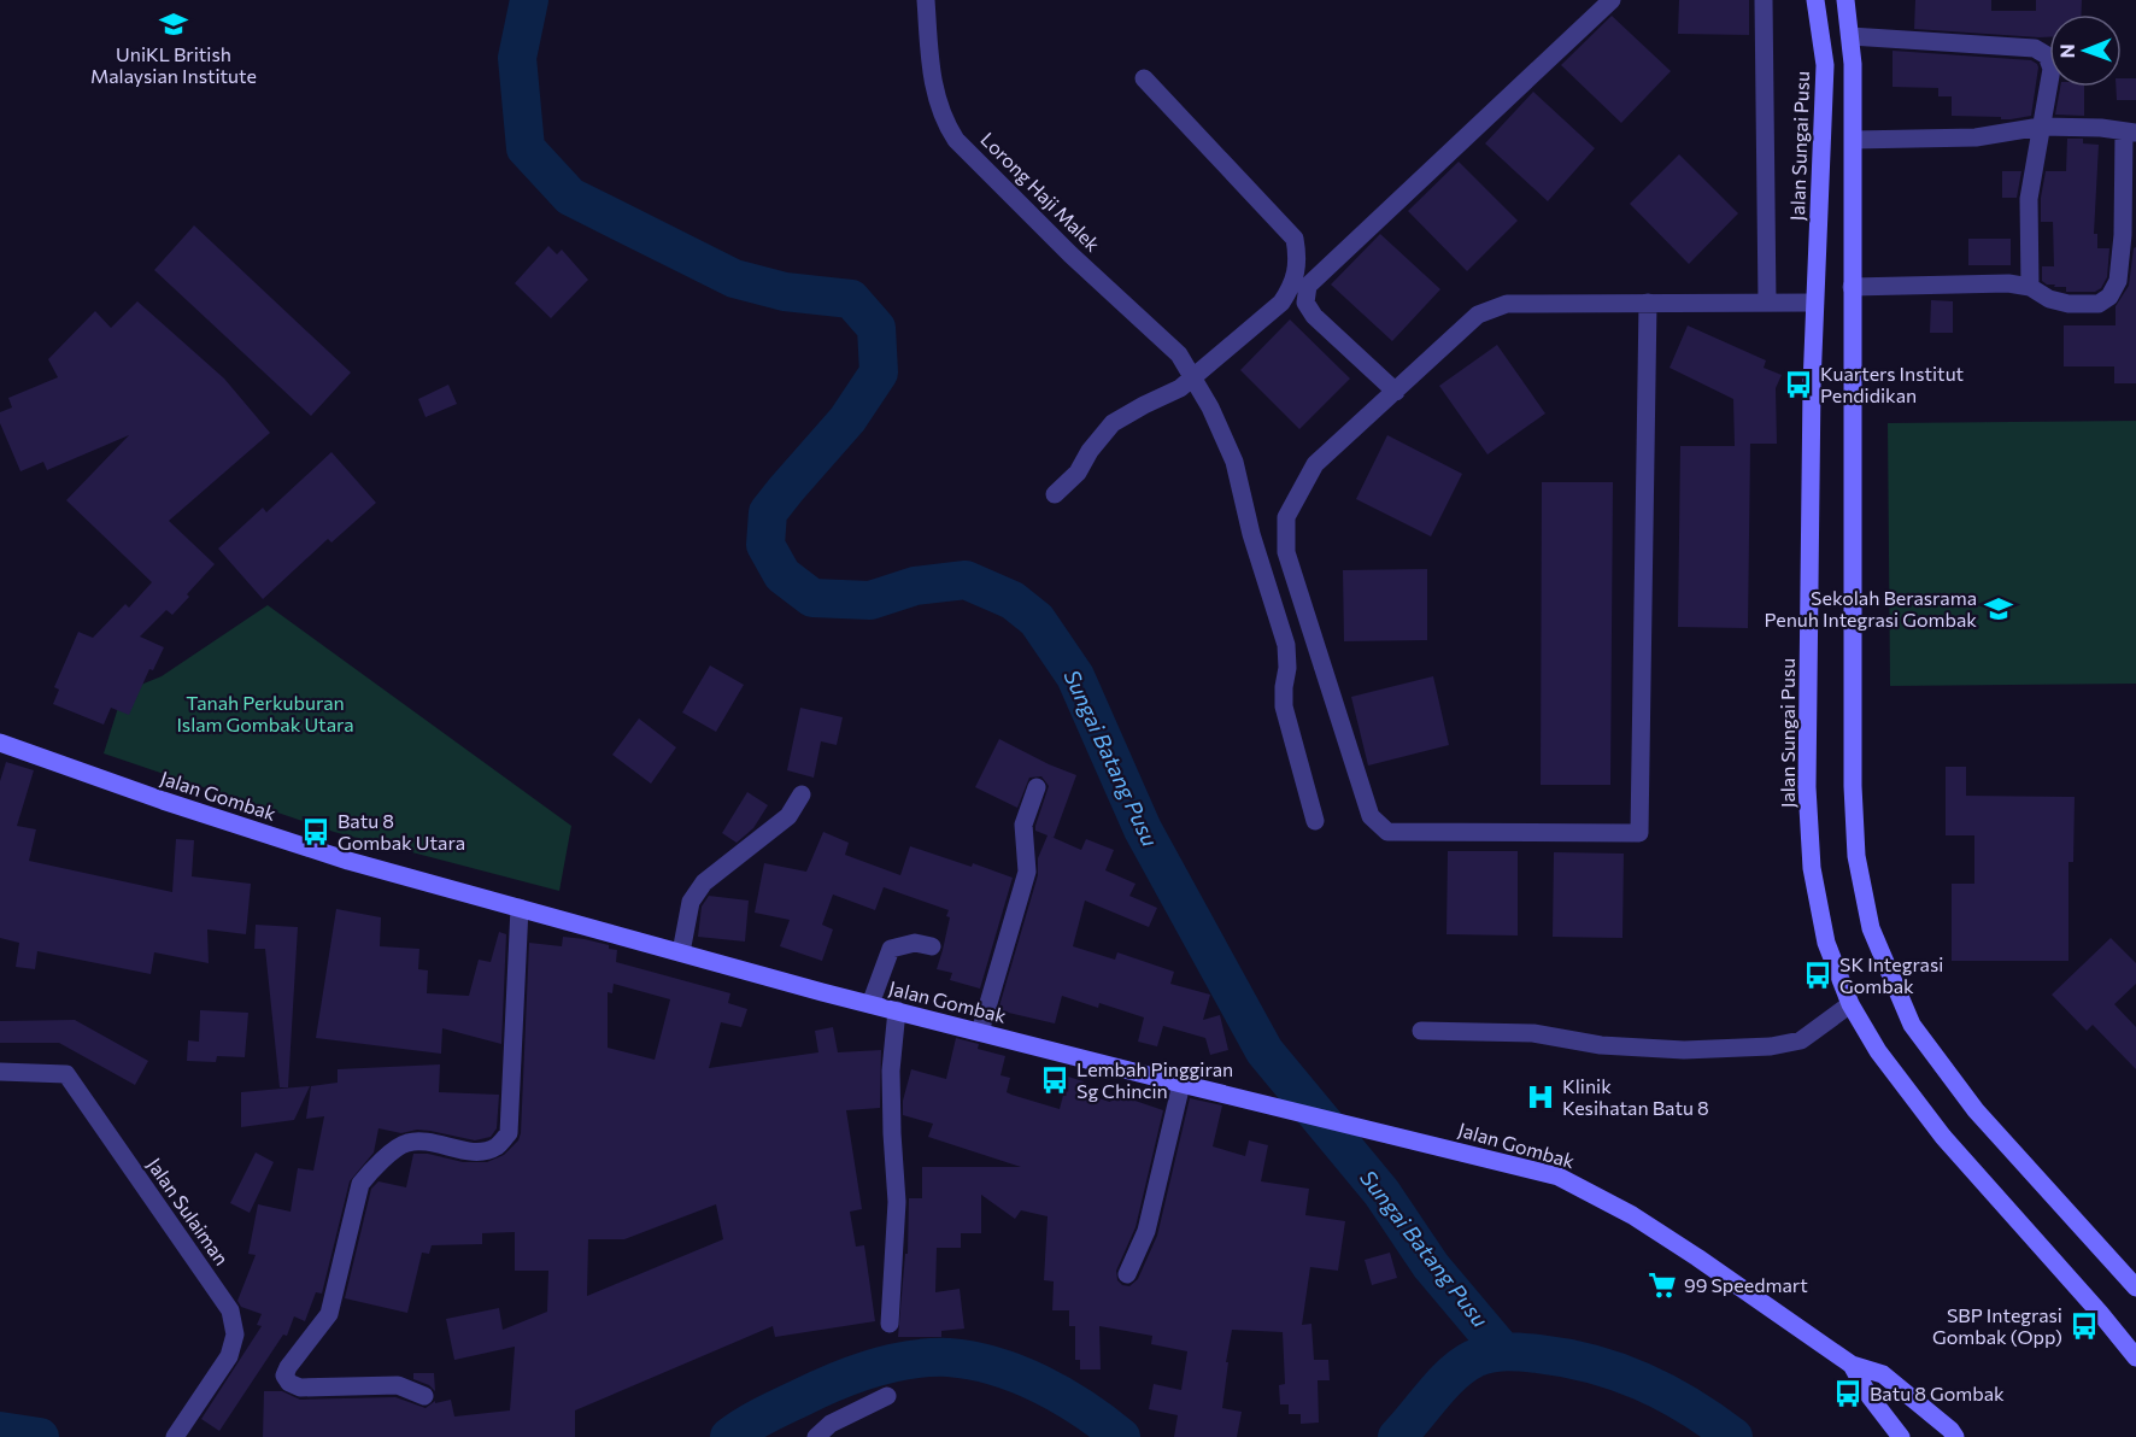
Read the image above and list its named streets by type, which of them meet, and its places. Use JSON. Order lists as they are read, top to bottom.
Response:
{
  "streets": {
    "main road": ["Jalan Sungai Pusu", "Jalan Gombak"],
    "street": ["Lorong Haji Malek", "Jalan Sulaiman"]
  },
  "water": ["Sungai Batang Pusu"],
  "parks": ["Tanah Perkuburan Islam Gombak Utara"],
  "places": {
    "school or university": ["UniKL British Malaysian Institute", "Sekolah Berasrama Penuh Integrasi Gombak"],
    "bus stop": [
      "Kuarters Institut Pendidikan",
      "Batu 8 Gombak Utara",
      "SK Integrasi Gombak",
      "Lembah Pinggiran Sg Chincin",
      "SBP Integrasi Gombak (Opp)",
      "Batu 8 Gombak"
    ],
    "hospital": ["Klinik Kesihatan Batu 8"],
    "supermarket": ["99 Speedmart"]
  },
  "north": "left"
}
